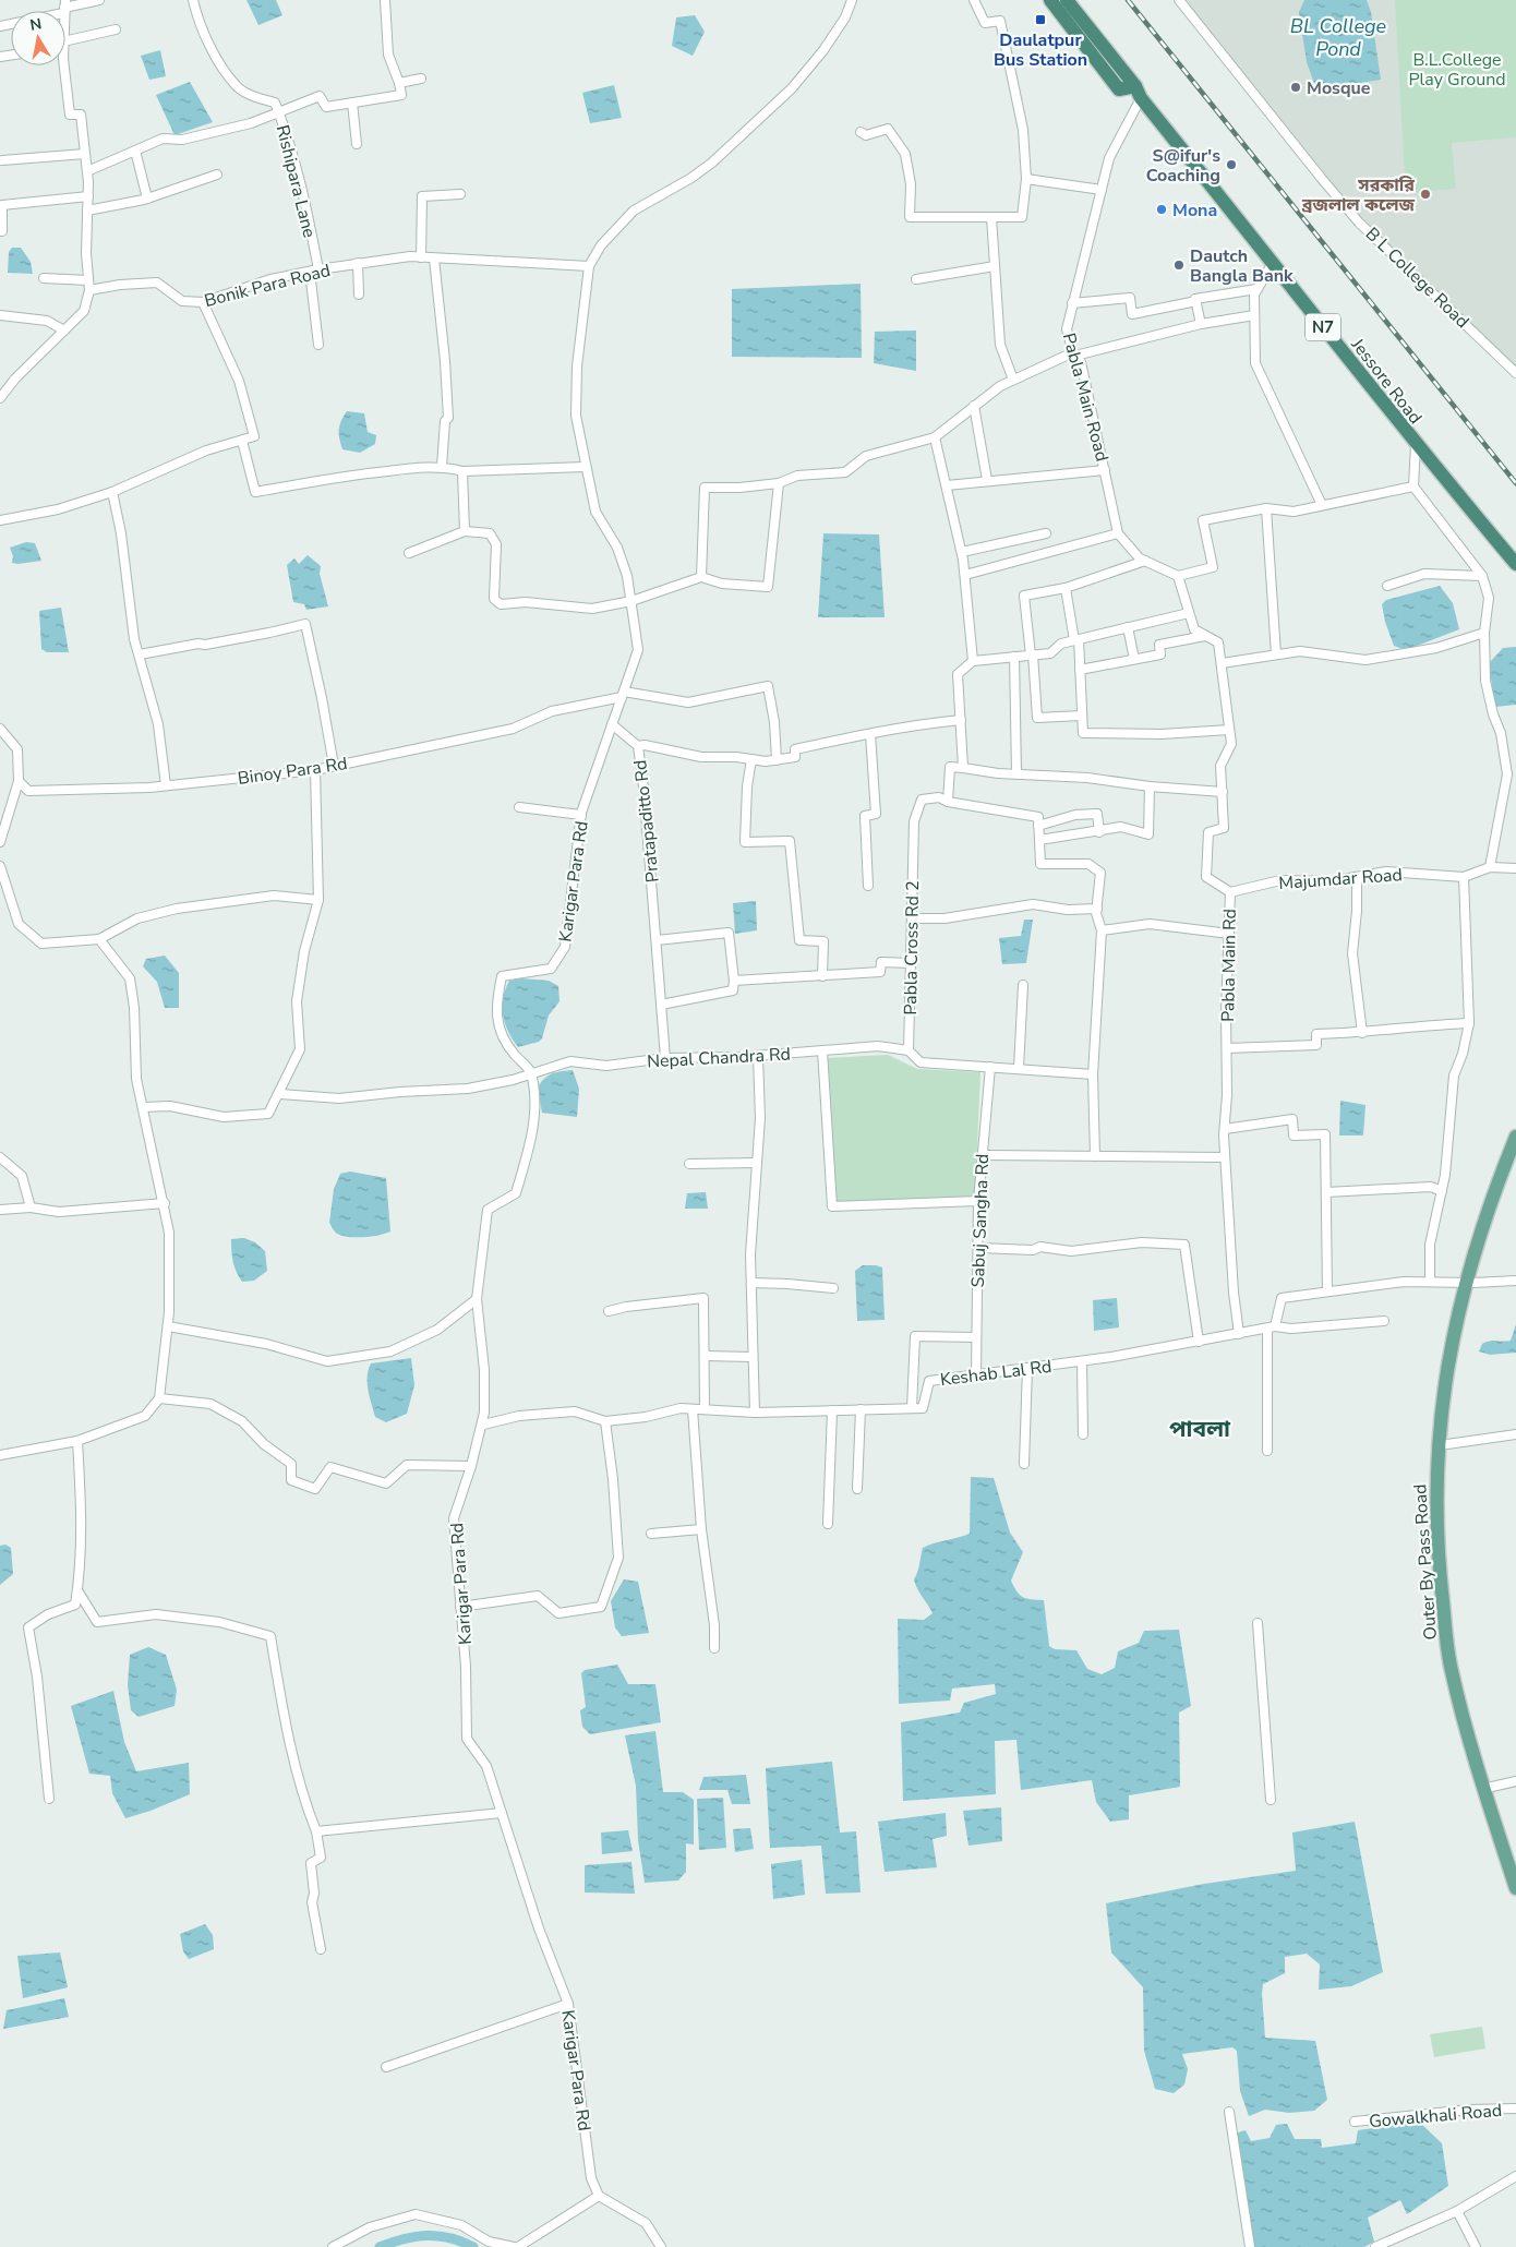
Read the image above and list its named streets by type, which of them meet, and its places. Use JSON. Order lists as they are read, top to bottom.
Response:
{
  "streets": {
    "highway": ["N7", "Jessore Road"],
    "main road": ["Outer By Pass Road"],
    "street": [
      "Rishipara Lane",
      "B L College Road",
      "Bonik Para Road",
      "Pabla Main Road",
      "Binoy Para Rd",
      "Pratapaditto Rd",
      "Majumdar Road",
      "Karigar Para Rd",
      "Pabla Cross Rd 2",
      "Pabla Main Rd",
      "Nepal Chandra Rd",
      "Sabuj Sangha Rd",
      "Keshab Lal Rd",
      "Gowalkhali Road"
    ]
  },
  "crossings": [
    ["Rishipara Lane", "Bonik Para Road"],
    ["Jessore Road", "Pabla Main Road"],
    ["Pabla Main Road", "Pabla Main Rd"],
    ["Pratapaditto Rd", "Karigar Para Rd"],
    ["Pratapaditto Rd", "Nepal Chandra Rd"],
    ["Majumdar Road", "Pabla Main Rd"],
    ["Karigar Para Rd", "Nepal Chandra Rd"],
    ["Pabla Cross Rd 2", "Nepal Chandra Rd"],
    ["Pabla Main Rd", "Keshab Lal Rd"],
    ["Sabuj Sangha Rd", "Keshab Lal Rd"]
  ],
  "districts": ["পাবলা"],
  "water": ["BL College Pond"],
  "parks": ["B.L.College Play Ground"],
  "places": {
    "transit": ["Daulatpur Bus Station"],
    "other": [
      "Mosque",
      "S@ifur's Coaching",
      "সরকারি ব্রজলাল কলেজ",
      "Mona",
      "Dautch Bangla Bank"
    ]
  },
  "north": "top"
}
